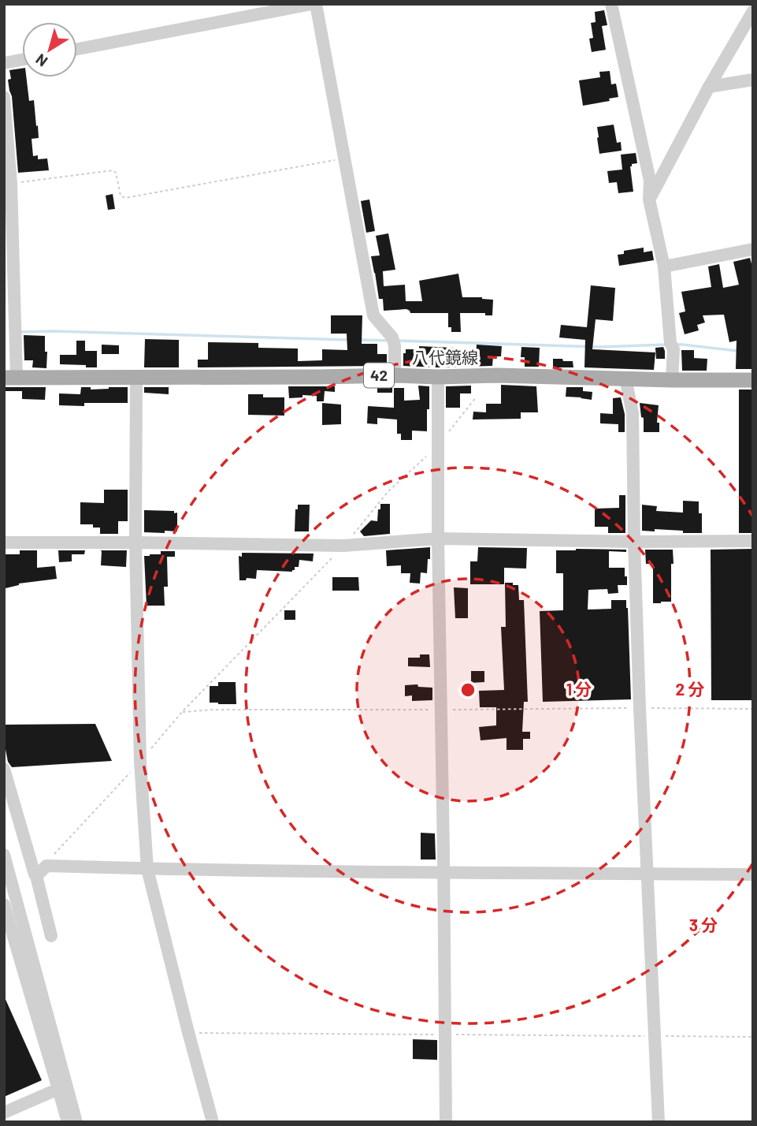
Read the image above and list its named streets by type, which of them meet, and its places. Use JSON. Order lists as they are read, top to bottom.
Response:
{
  "streets": {
    "main road": ["八代鏡線", "42"]
  },
  "north": "bottom left",
  "rings": ["1 分", "2 分", "3 分"]
}
